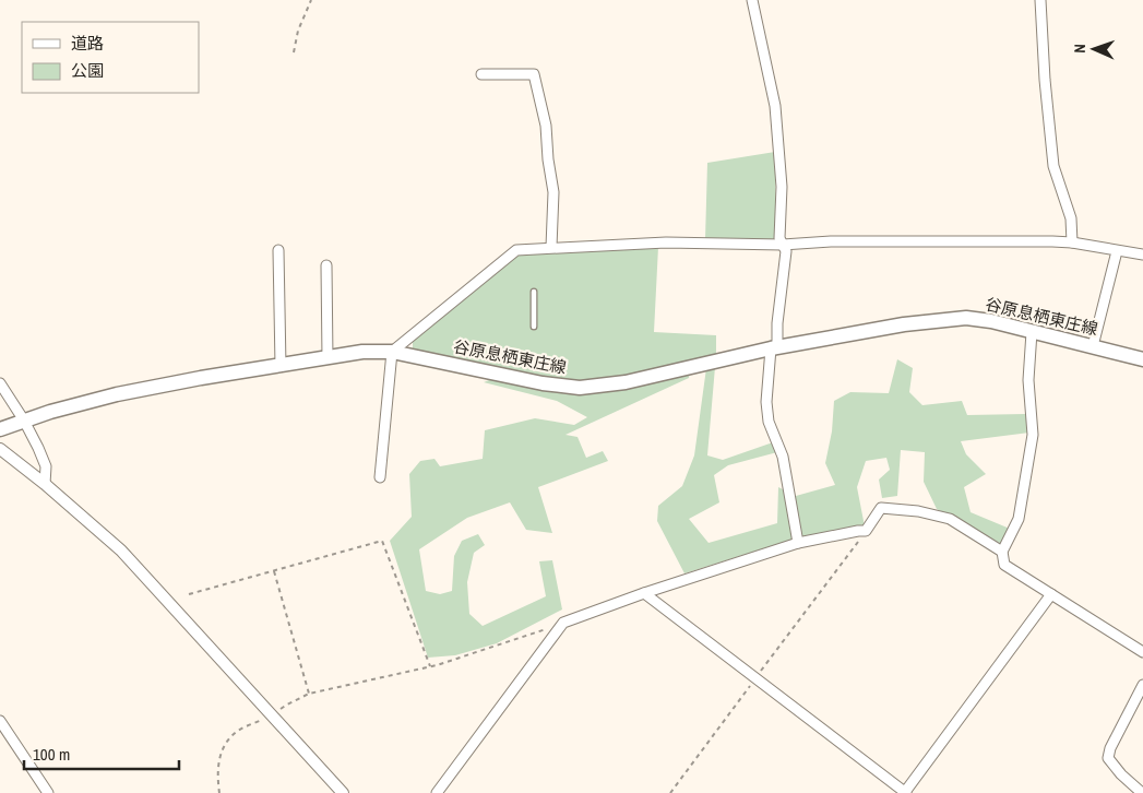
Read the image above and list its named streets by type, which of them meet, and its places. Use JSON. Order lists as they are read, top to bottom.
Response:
{
  "streets": {
    "main road": ["谷原息栖東庄線"]
  },
  "legend": ["道路", "公園"],
  "scale_bar": "100 m",
  "north": "left"
}
